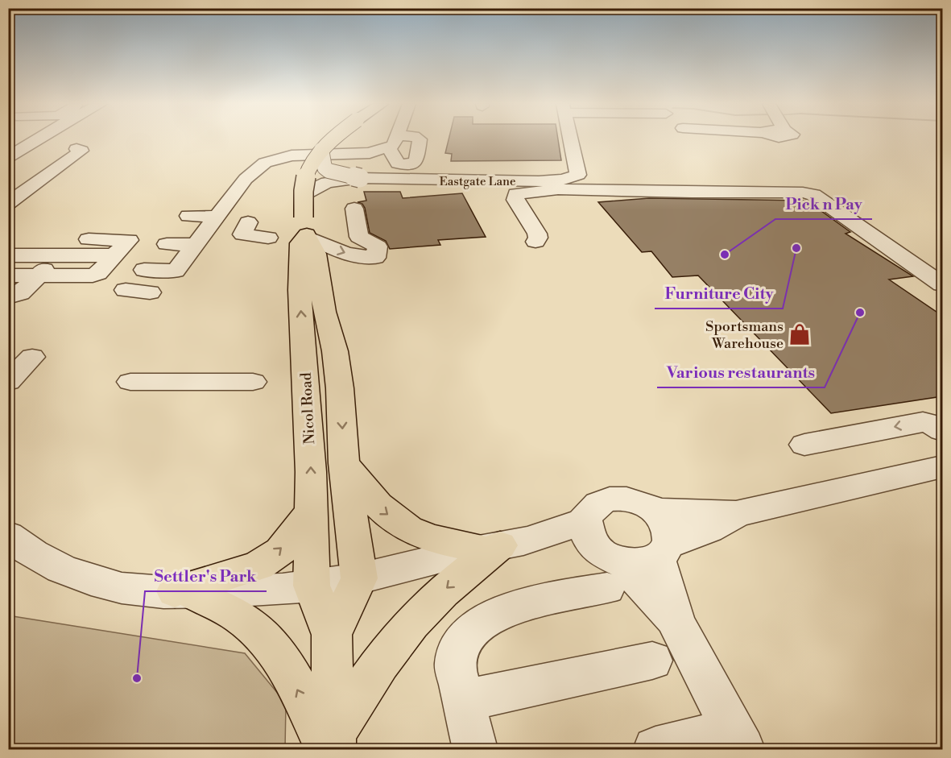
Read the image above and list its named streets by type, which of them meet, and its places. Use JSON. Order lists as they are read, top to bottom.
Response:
{
  "streets": {
    "main road": ["Nicol Road"],
    "street": ["Eastgate Lane"]
  },
  "crossings": [
    ["Eastgate Lane", "Nicol Road"]
  ],
  "places": {
    "other": [
      "Furniture City",
      "Pick n Pay",
      "Various restaurants",
      "Settler's Park"
    ],
    "shop": ["Sportsmans Warehouse"]
  }
}
